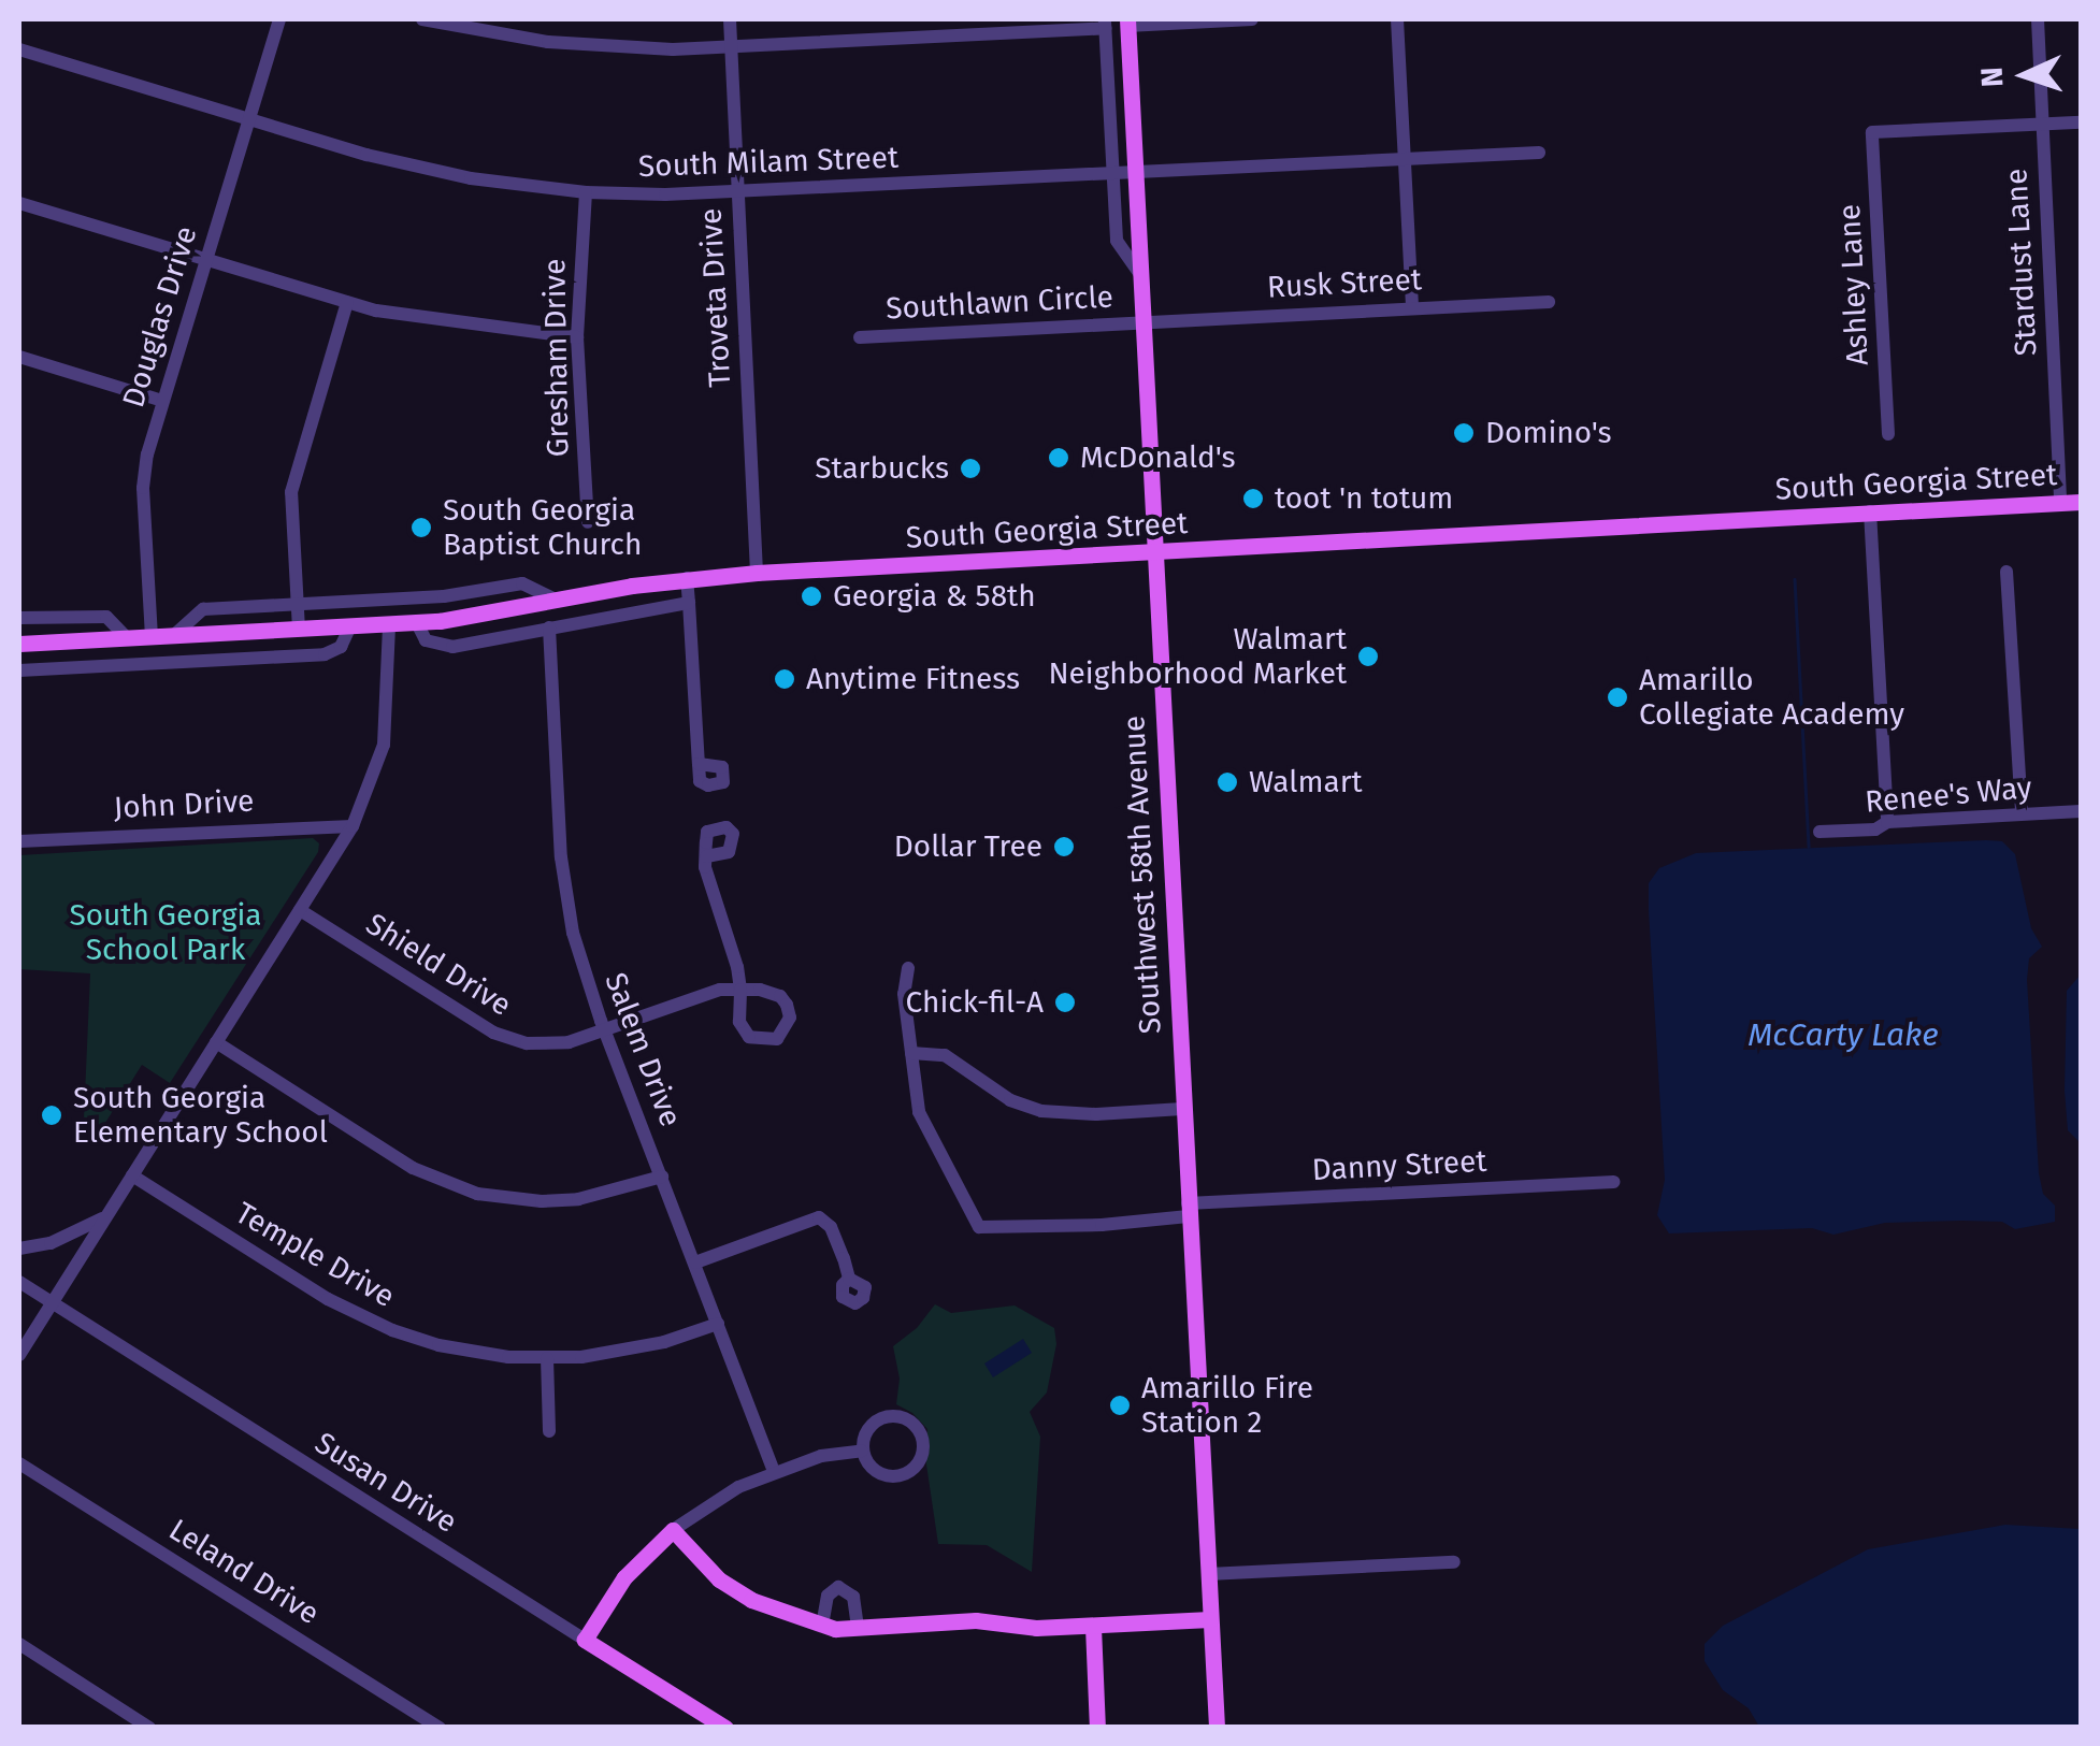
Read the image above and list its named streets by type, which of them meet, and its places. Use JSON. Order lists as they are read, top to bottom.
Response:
{
  "streets": {
    "main road": ["South Georgia Street", "Southwest 58th Avenue", "Susan Drive"],
    "street": [
      "South Milam Street",
      "Stardust Lane",
      "Rusk Street",
      "Ashley Lane",
      "Troveta Drive",
      "Southlawn Circle",
      "Douglas Drive",
      "Gresham Drive",
      "Renee's Way",
      "John Drive",
      "Shield Drive",
      "Salem Drive",
      "Danny Street",
      "Temple Drive",
      "Leland Drive"
    ]
  },
  "crossings": [
    ["South Milam Street", "Troveta Drive"],
    ["South Milam Street", "Douglas Drive"],
    ["South Milam Street", "Gresham Drive"],
    ["South Milam Street", "Southwest 58th Avenue"],
    ["Stardust Lane", "Ashley Lane"],
    ["Stardust Lane", "South Georgia Street"],
    ["Rusk Street", "Southlawn Circle"],
    ["Rusk Street", "Southwest 58th Avenue"],
    ["Troveta Drive", "South Georgia Street"],
    ["Southlawn Circle", "Southwest 58th Avenue"],
    ["Douglas Drive", "South Georgia Street"],
    ["South Georgia Street", "Southwest 58th Avenue"],
    ["Southwest 58th Avenue", "Danny Street"],
    ["Shield Drive", "Salem Drive"],
    ["Salem Drive", "Temple Drive"]
  ],
  "water": ["McCarty Lake"],
  "parks": ["South Georgia School Park"],
  "places": [
    "Domino's",
    "McDonald's",
    "Starbucks",
    "toot 'n totum",
    "South Georgia Baptist Church",
    "Georgia & 58th",
    "Walmart Neighborhood Market",
    "Anytime Fitness",
    "Amarillo Collegiate Academy",
    "Walmart",
    "Dollar Tree",
    "Chick-fil-A",
    "South Georgia Elementary School",
    "Amarillo Fire Station 2"
  ],
  "north": "left"
}
